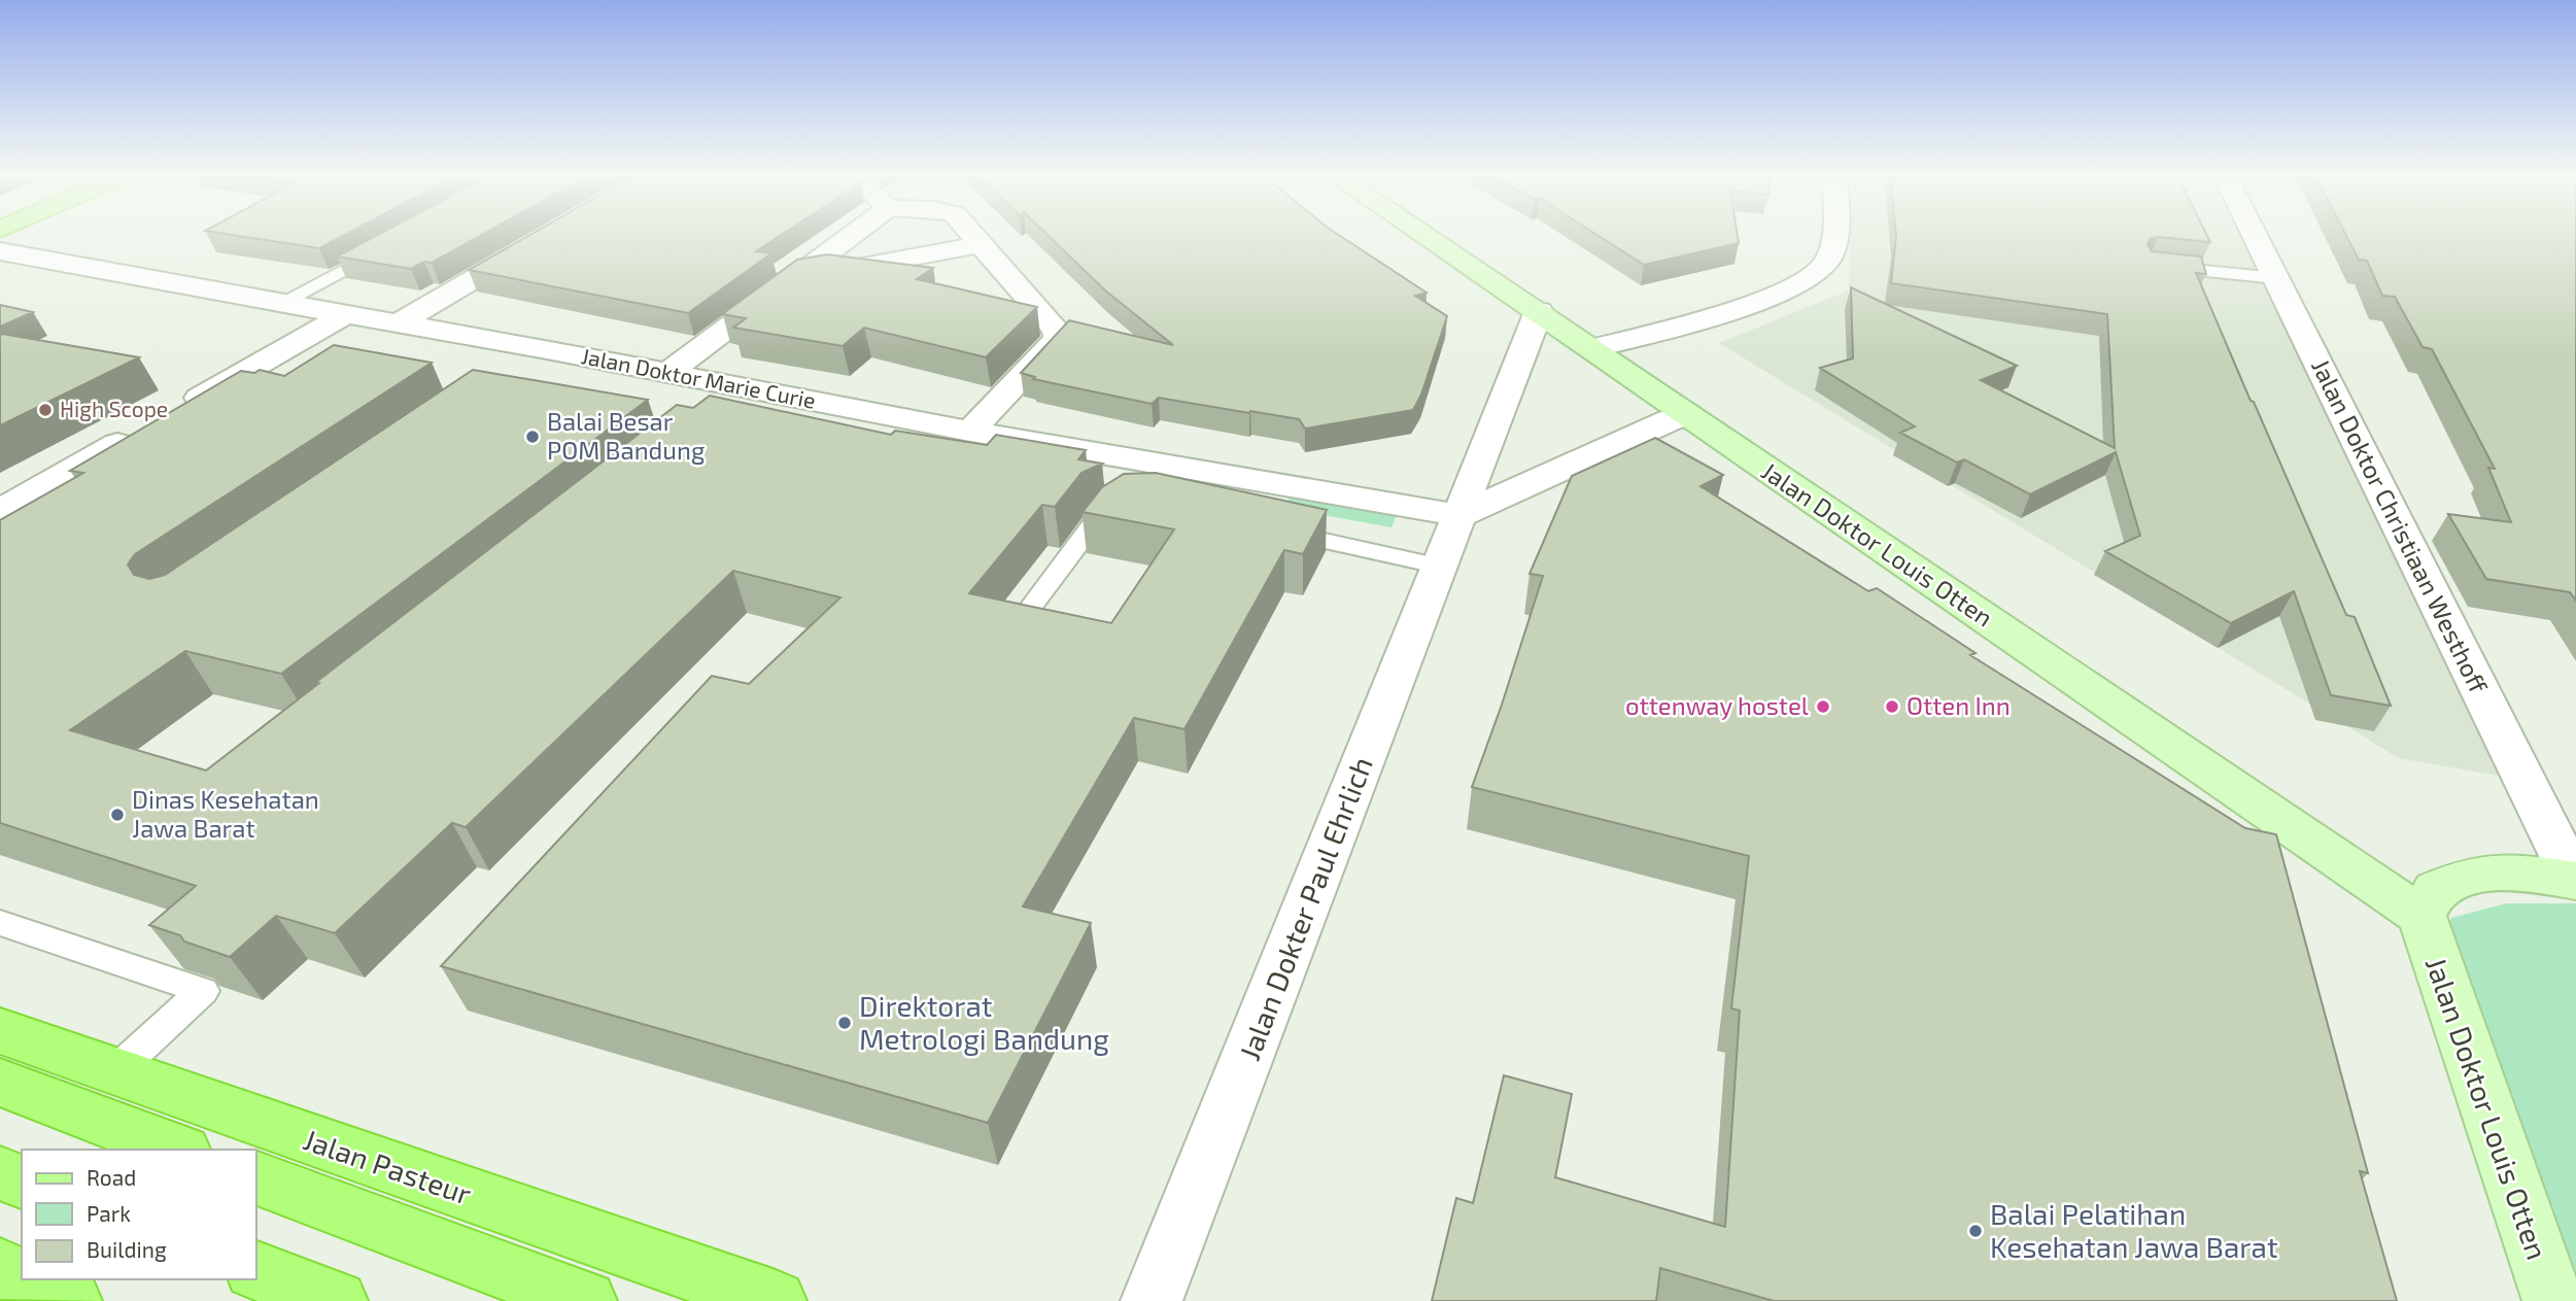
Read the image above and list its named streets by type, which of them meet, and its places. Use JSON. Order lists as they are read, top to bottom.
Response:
{
  "streets": {
    "highway": ["Jalan Pasteur"],
    "main road": ["Jalan Doktor Louis Otten"],
    "street": ["Jalan Doktor Marie Curie", "Jalan Doktor Christiaan Westhoff", "Jalan Dokter Paul Ehrlich"]
  },
  "crossings": [
    ["Jalan Doktor Marie Curie", "Jalan Dokter Paul Ehrlich"],
    ["Jalan Doktor Louis Otten", "Jalan Dokter Paul Ehrlich"]
  ],
  "places": [
    "High Scope",
    "Balai Besar POM Bandung",
    "ottenway hostel",
    "Otten Inn",
    "Dinas Kesehatan Jawa Barat",
    "Direktorat Metrologi Bandung",
    "Balai Pelatihan Kesehatan Jawa Barat"
  ],
  "legend": ["Road", "Park", "Building"]
}
